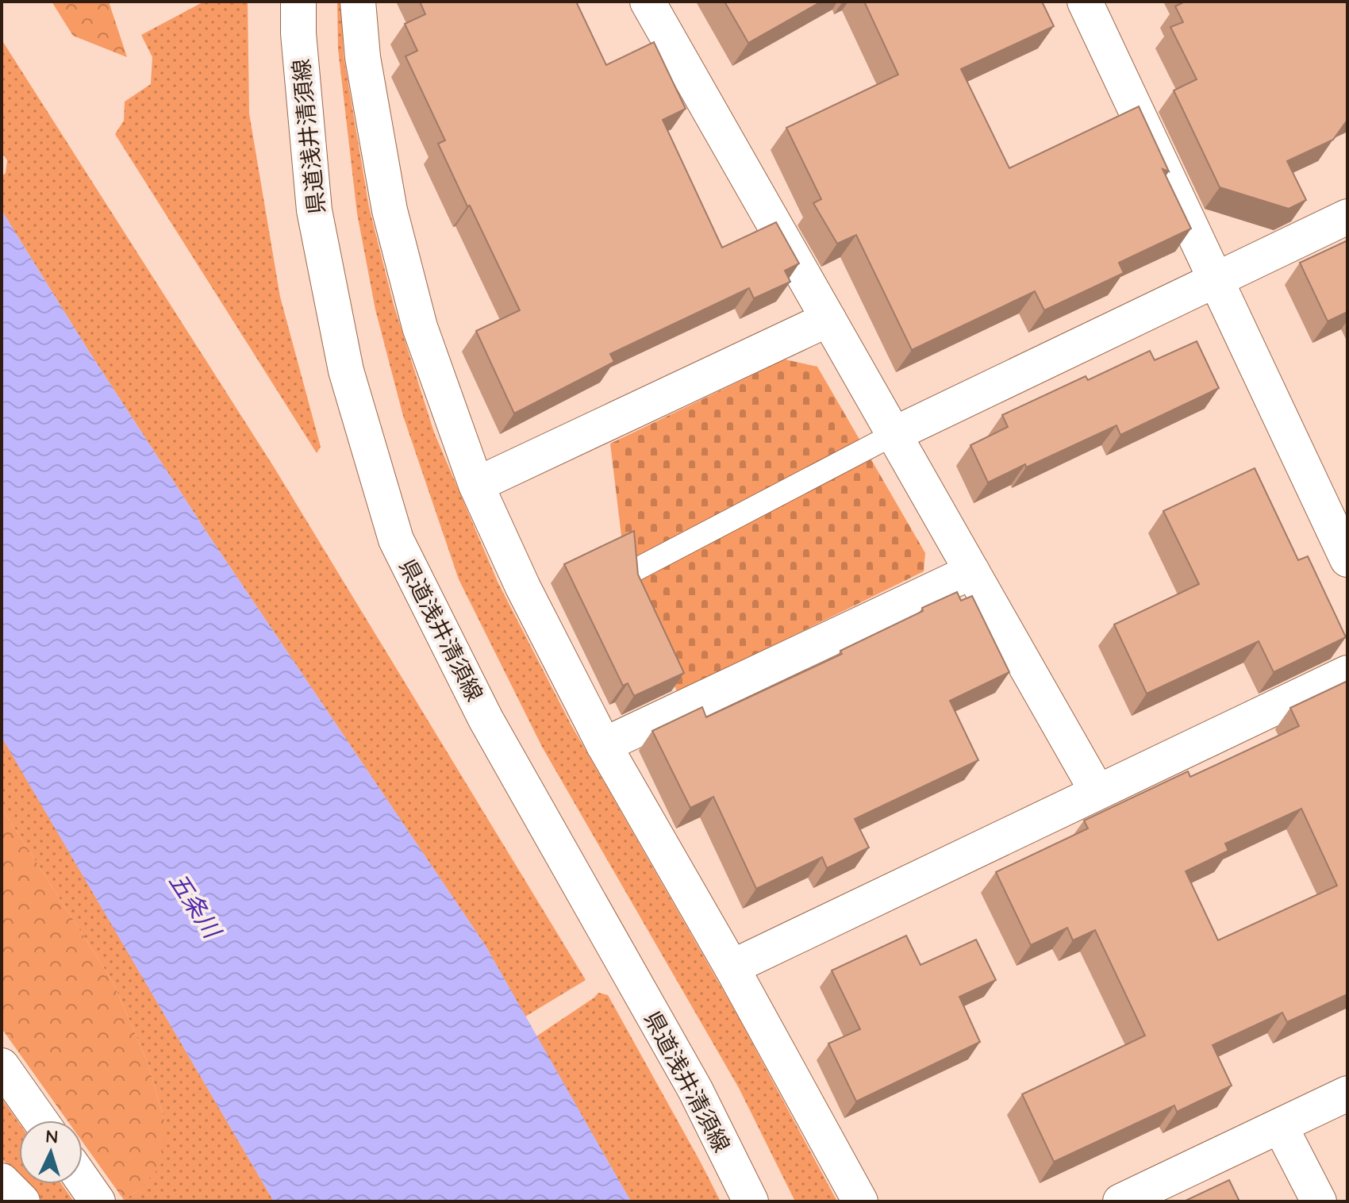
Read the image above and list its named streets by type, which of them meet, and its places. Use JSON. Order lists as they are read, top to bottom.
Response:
{
  "streets": {
    "street": ["県道浅井清須線"]
  },
  "water": ["五条川"],
  "north": "top"
}
